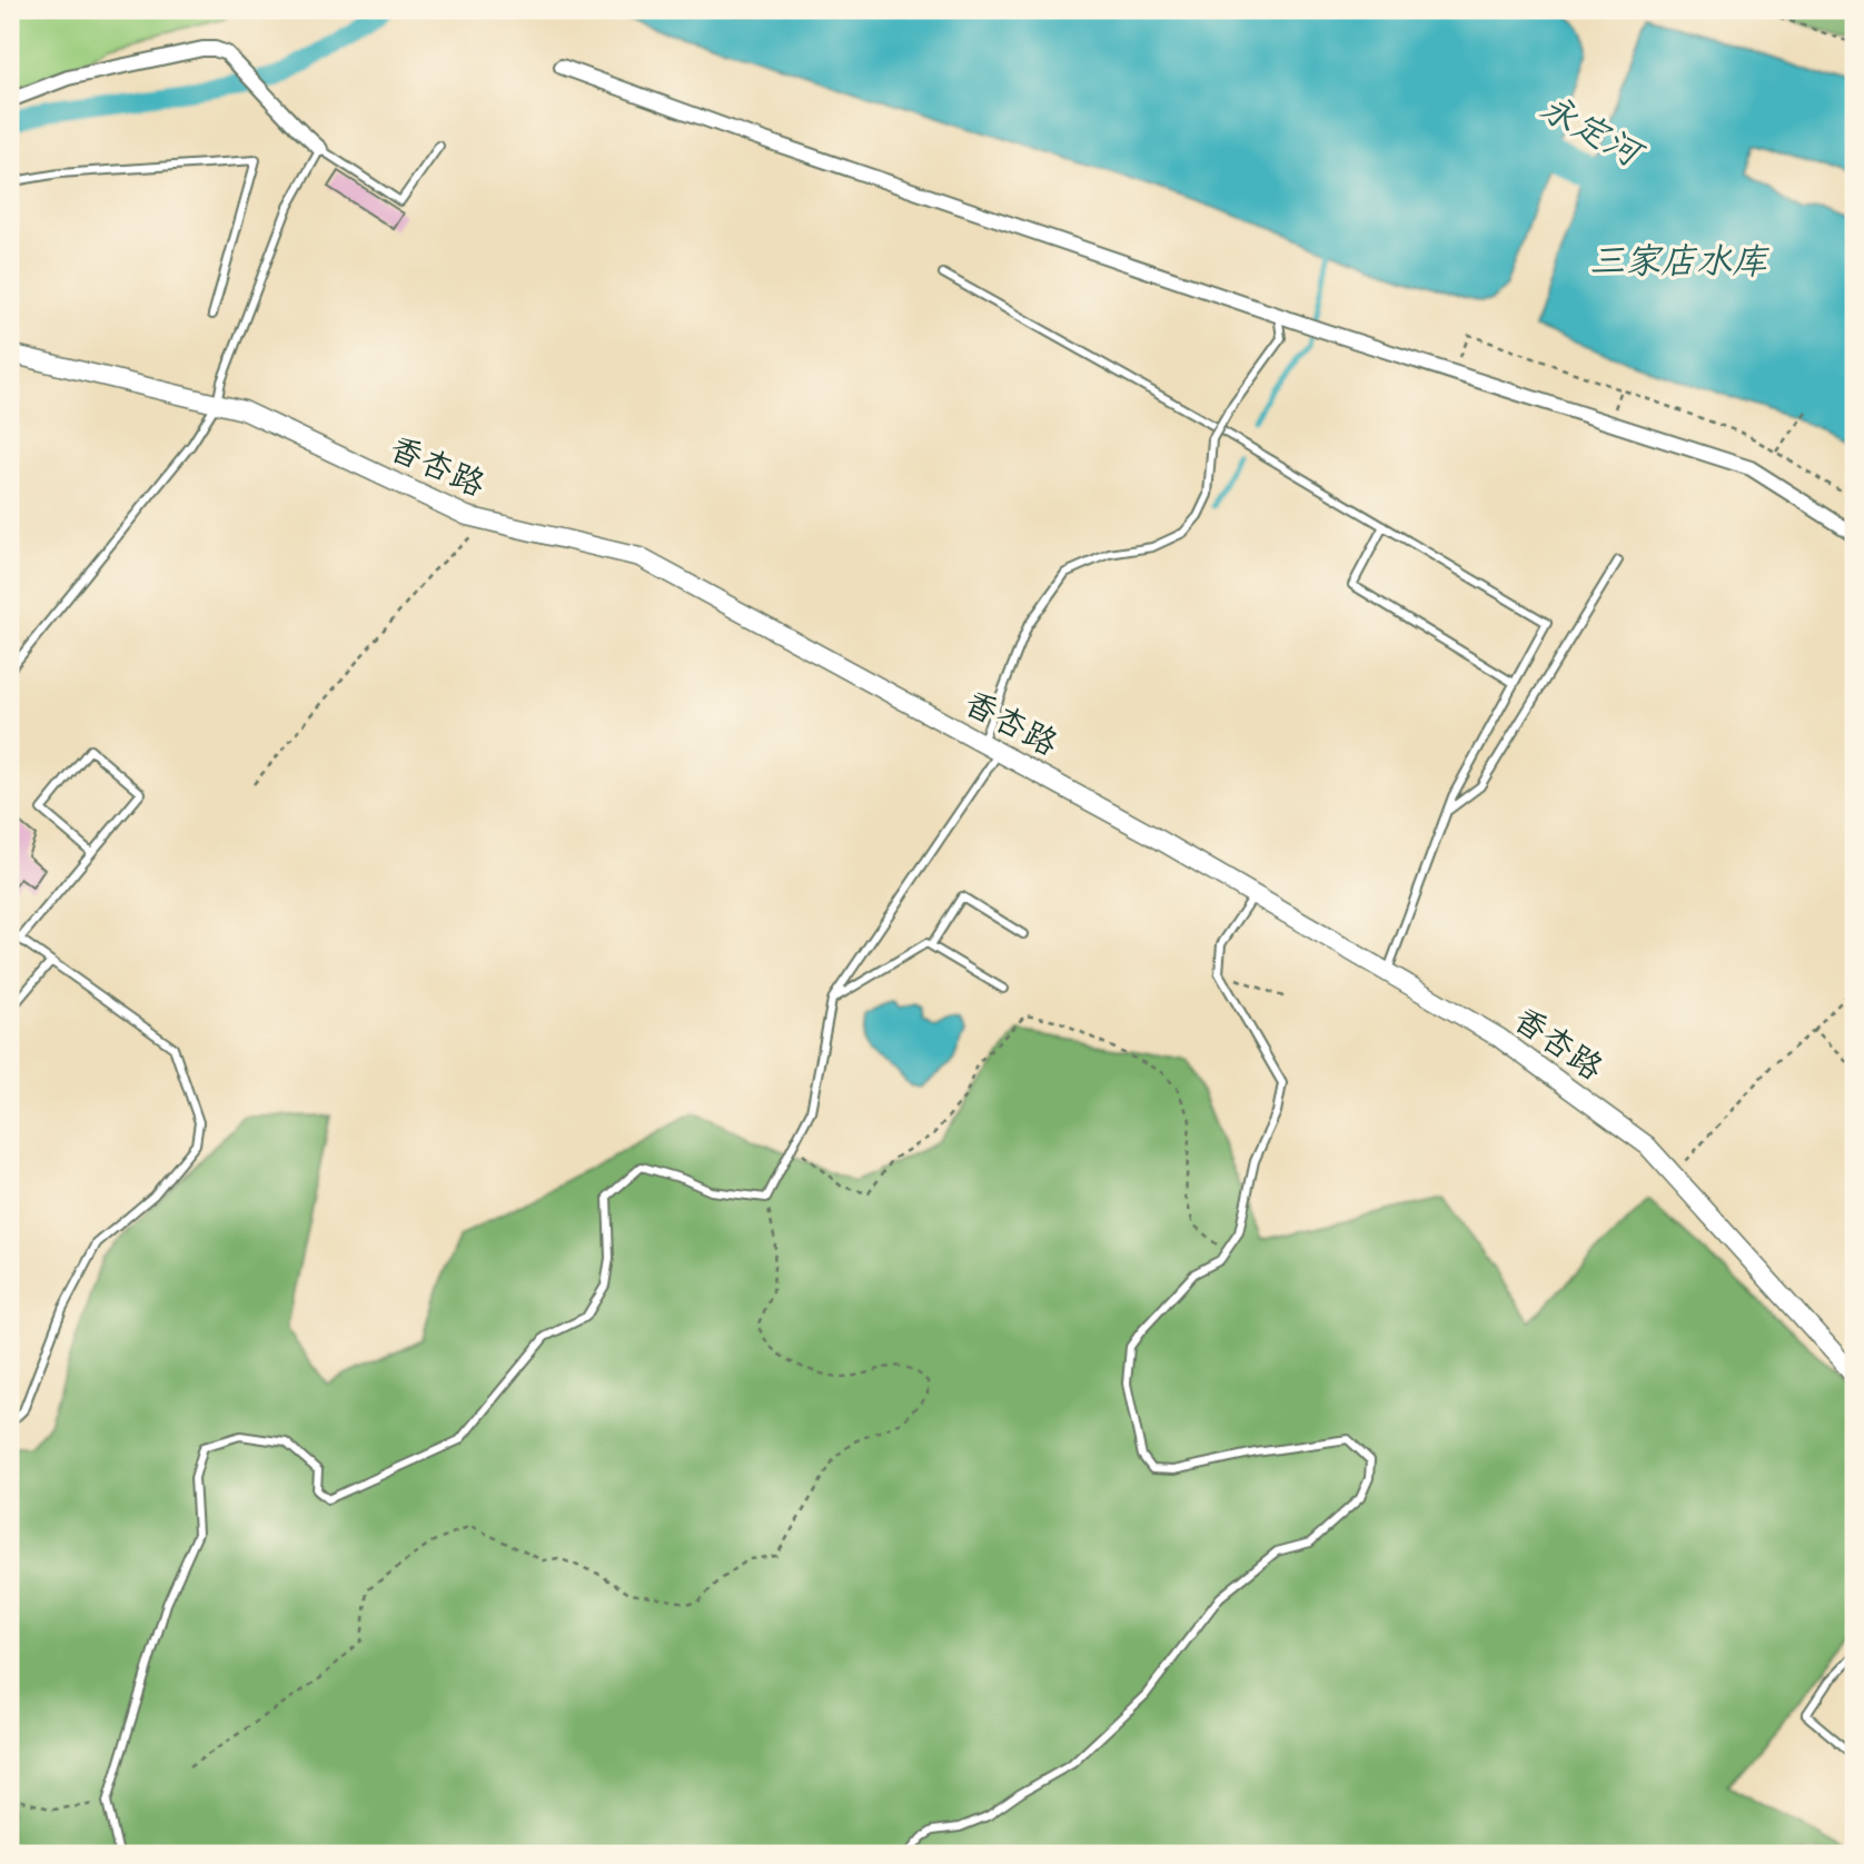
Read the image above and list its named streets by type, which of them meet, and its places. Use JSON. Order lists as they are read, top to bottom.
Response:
{
  "streets": {
    "street": ["香杏路"]
  },
  "water": ["永定河", "三家店水库"]
}
